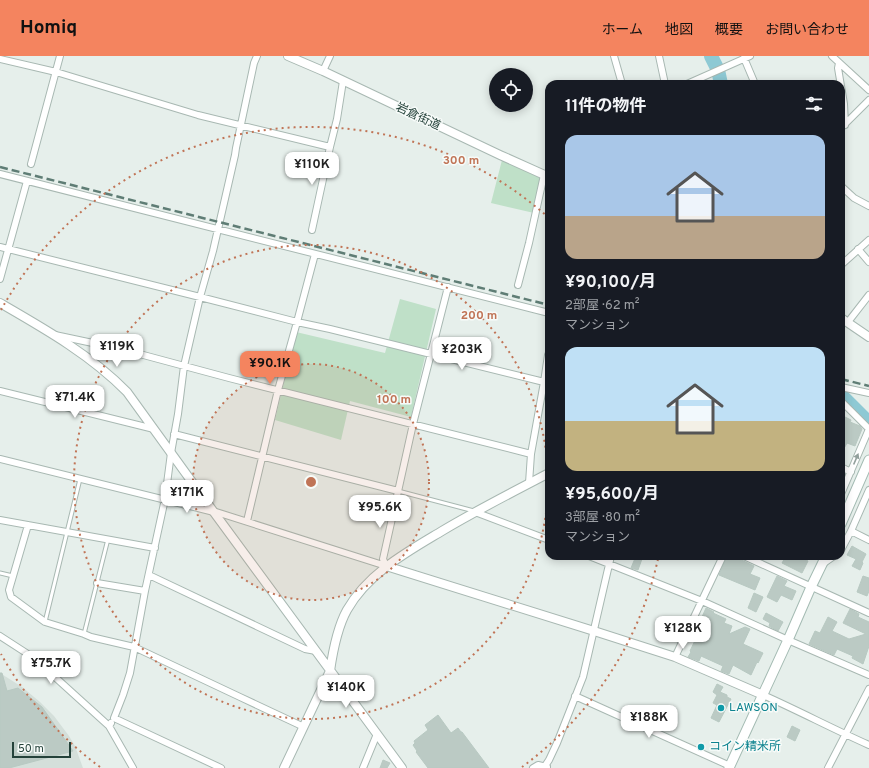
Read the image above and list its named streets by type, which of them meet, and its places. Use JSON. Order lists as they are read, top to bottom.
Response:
{
  "streets": {
    "street": ["岩倉街道"]
  },
  "places": ["LAWSON", "コイン精米所"],
  "scale_bar": "50 m",
  "page": {
    "header": "Homiq",
    "nav": [
      "ホーム",
      "地図",
      "概要",
      "お問い合わせ"
    ],
    "heading": "11件の物件",
    "list": [
      {
        "name": "¥90,100/月",
        "note": "2部屋 · 62 m² · マンション"
      },
      {
        "name": "¥95,600/月",
        "note": "3部屋 · 80 m² · マンション"
      }
    ],
    "price": [
      "¥110K",
      "¥119K",
      "¥203K",
      "¥90.1K",
      "¥71.4K",
      "¥171K",
      "¥95.6K",
      "¥128K",
      "¥75.7K",
      "¥140K",
      "¥188K"
    ],
    "scale": "50 m"
  },
  "rings": ["300 m", "200 m", "100 m"]
}
